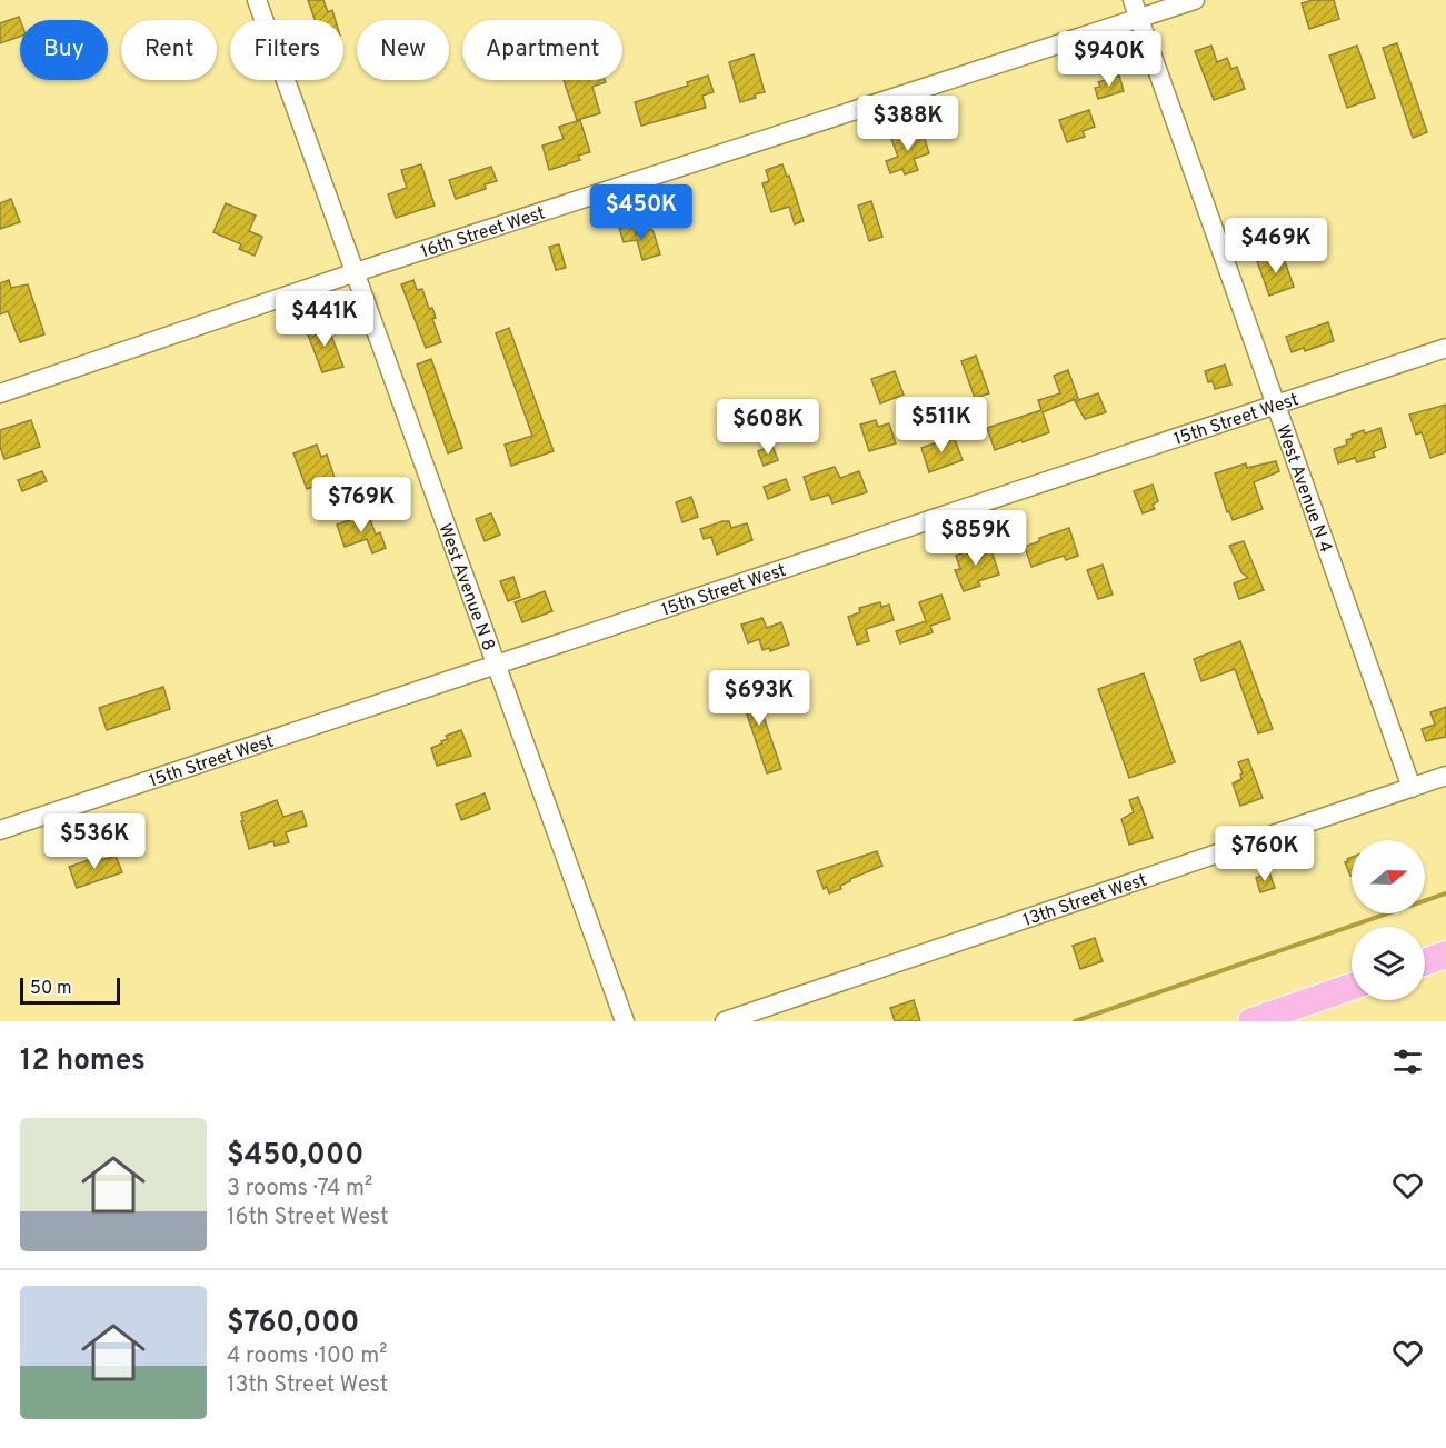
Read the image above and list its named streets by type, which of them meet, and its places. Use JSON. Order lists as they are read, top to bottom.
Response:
{
  "streets": {
    "street": [
      "16th Street West",
      "15th Street West",
      "West Avenue N 4",
      "West Avenue N 8",
      "13th Street West"
    ]
  },
  "crossings": [
    ["16th Street West", "West Avenue N 4"],
    ["16th Street West", "West Avenue N 8"],
    ["15th Street West", "West Avenue N 4"],
    ["15th Street West", "West Avenue N 8"],
    ["West Avenue N 4", "13th Street West"]
  ],
  "scale_bar": "50 m",
  "north": "right",
  "page": {
    "chip": [
      "Buy",
      "Rent",
      "Filters",
      "New",
      "Apartment"
    ],
    "price": [
      "$940K",
      "$388K",
      "$450K",
      "$469K",
      "$441K",
      "$511K",
      "$608K",
      "$769K",
      "$859K",
      "$693K",
      "$536K",
      "$760K"
    ],
    "scale": "50 m",
    "heading": "12 homes",
    "list": [
      {
        "name": "$450,000",
        "note": "3 rooms · 74 m² · 16th Street West"
      },
      {
        "name": "$760,000",
        "note": "4 rooms · 100 m² · 13th Street West"
      }
    ]
  }
}
